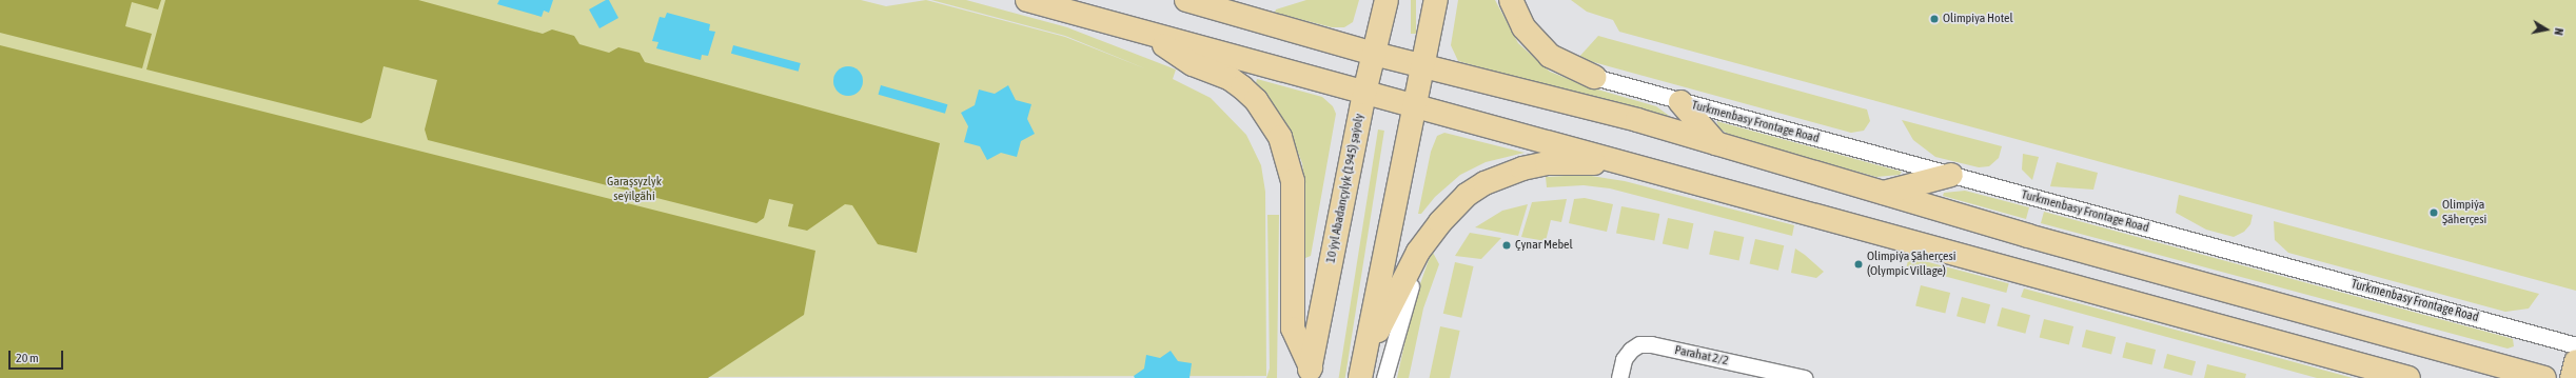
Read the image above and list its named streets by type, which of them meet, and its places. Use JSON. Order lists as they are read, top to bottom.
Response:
{
  "streets": {
    "main road": ["10 ýyl Abadançylyk (1945) şaýoly"],
    "street": ["Turkmenbasy Frontage Road", "Parahat 2/2"]
  },
  "parks": ["Garaşsyzlyk seýilgähi"],
  "places": [
    "Olimpiya Hotel",
    "Olimpiýa Şäherçesi",
    "Çynar Mebel",
    "Olimpiýa Şäherçesi (Olympic Village)"
  ],
  "scale_bar": "20 m",
  "north": "right"
}
